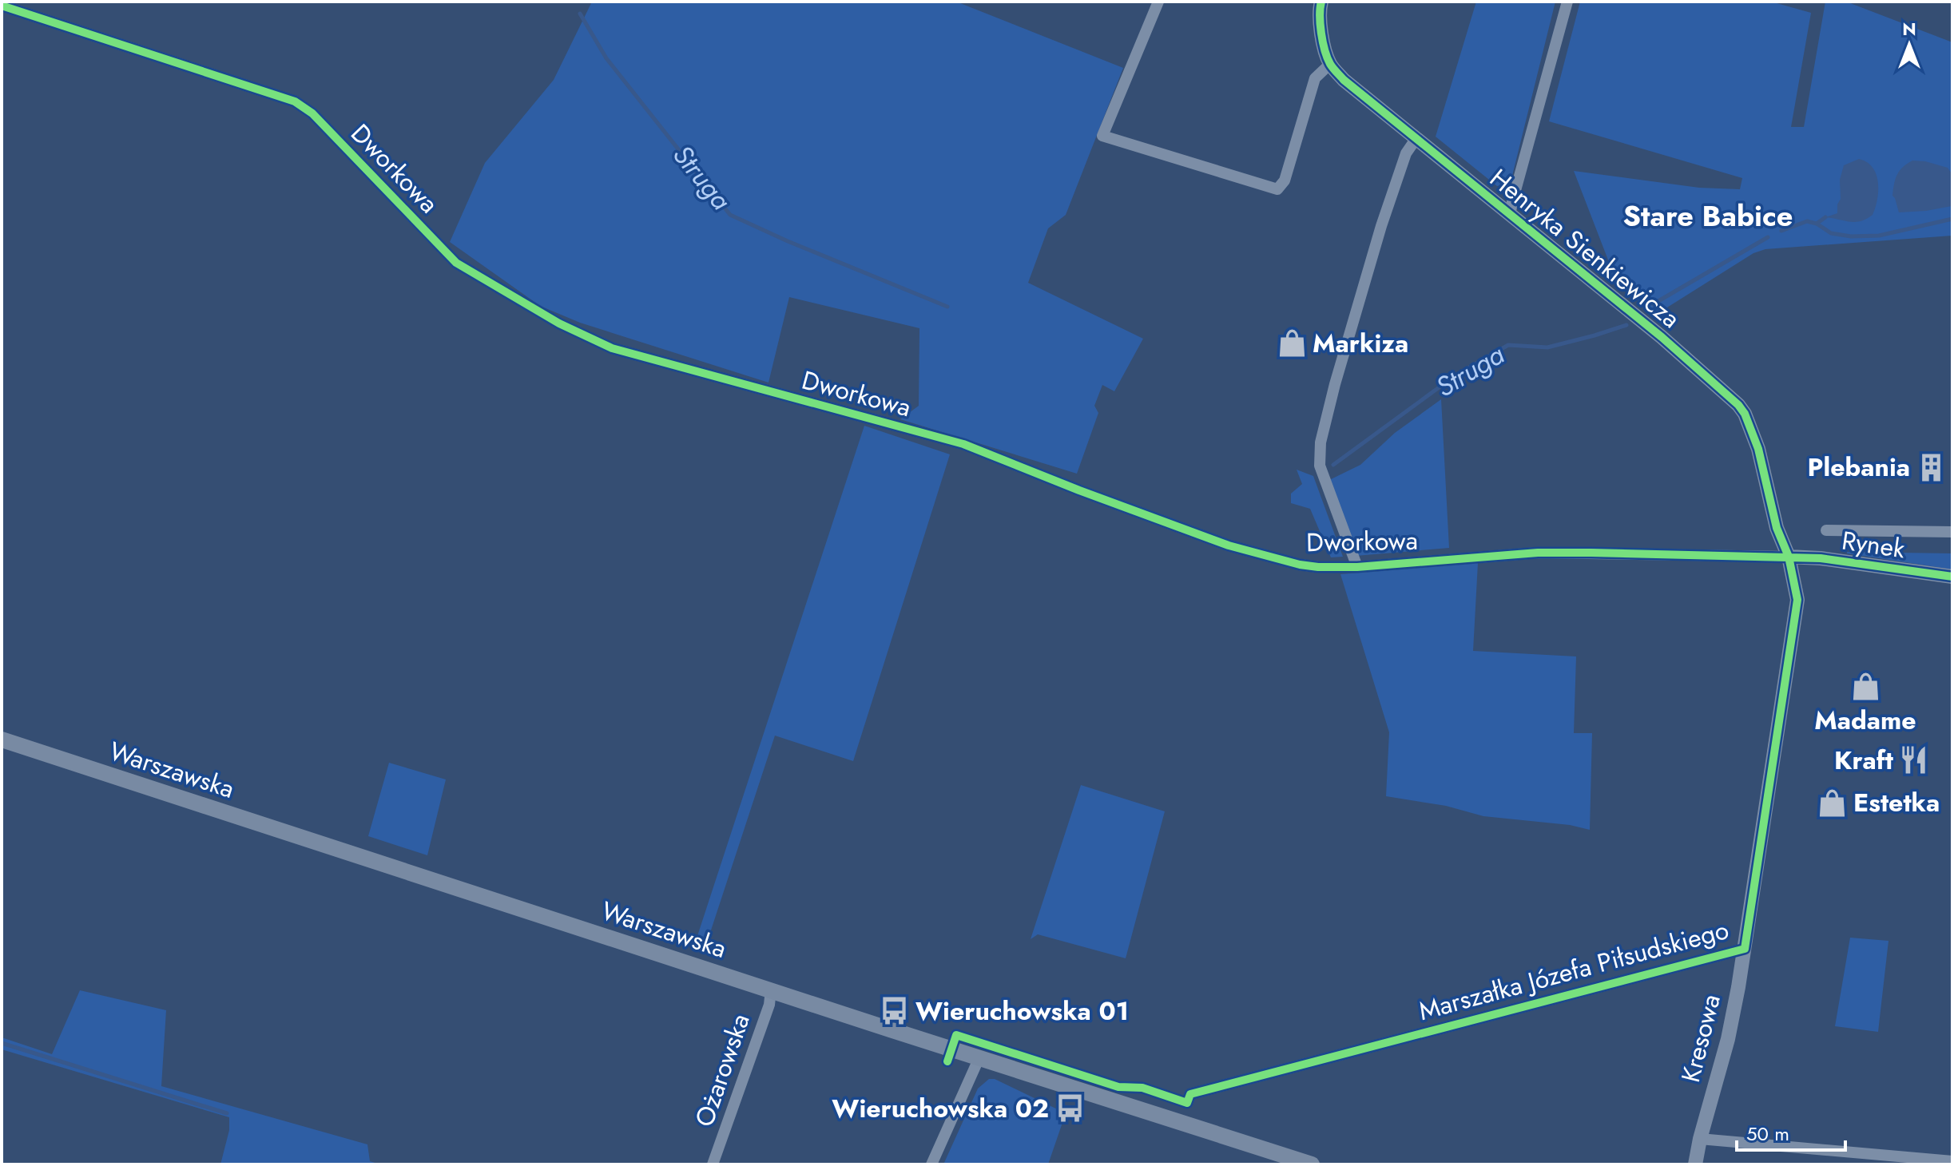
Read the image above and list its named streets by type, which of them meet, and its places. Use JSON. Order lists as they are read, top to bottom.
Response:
{
  "streets": {
    "main road": ["Warszawska"],
    "street": [
      "Dworkowa",
      "Henryka Sienkiewicza",
      "Rynek",
      "Marszałka Józefa Piłsudskiego",
      "Kresowa",
      "Ożarowska"
    ]
  },
  "crossings": [
    ["Dworkowa", "Henryka Sienkiewicza"],
    ["Dworkowa", "Rynek"],
    ["Dworkowa", "Marszałka Józefa Piłsudskiego"],
    ["Henryka Sienkiewicza", "Rynek"],
    ["Henryka Sienkiewicza", "Marszałka Józefa Piłsudskiego"],
    ["Rynek", "Marszałka Józefa Piłsudskiego"],
    ["Warszawska", "Ożarowska"],
    ["Marszałka Józefa Piłsudskiego", "Kresowa"]
  ],
  "districts": ["Stare Babice"],
  "water": ["Struga"],
  "places": {
    "shop": ["Markiza", "Madame", "Estetka"],
    "building": ["Plebania"],
    "restaurant": ["Kraft"],
    "bus stop": ["Wieruchowska 01", "Wieruchowska 02"]
  },
  "scale_bar": "50 m",
  "north": "top"
}
